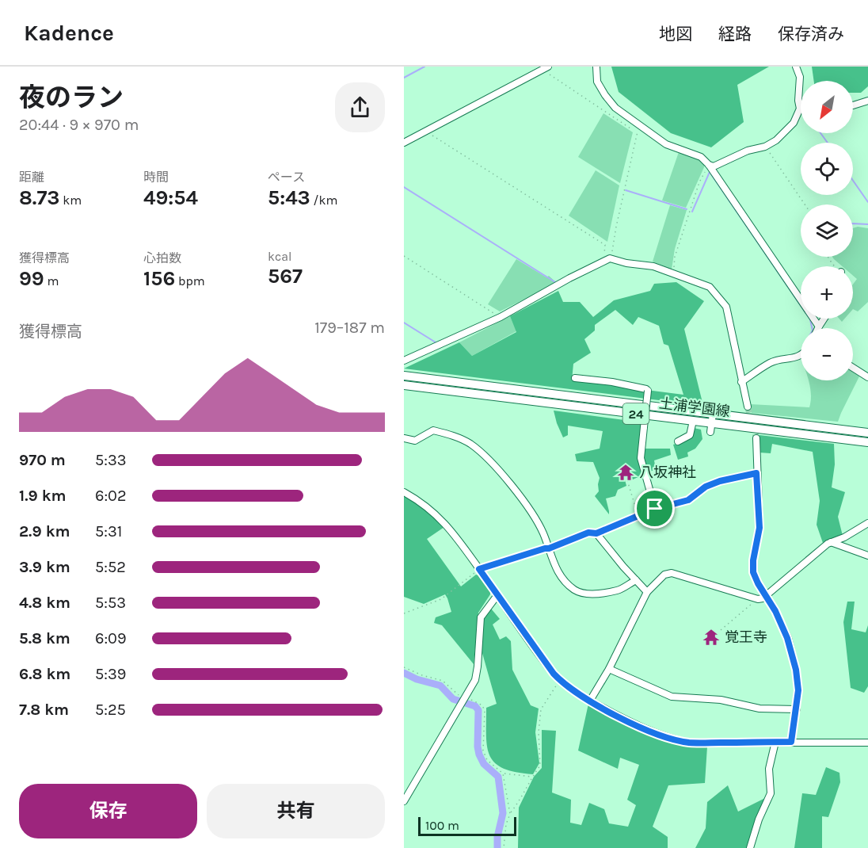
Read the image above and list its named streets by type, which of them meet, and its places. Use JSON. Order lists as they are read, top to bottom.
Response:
{
  "streets": {
    "main road": ["土浦学園線", "24"]
  },
  "places": {
    "temple": ["八坂神社", "覚王寺"]
  },
  "scale_bar": "100 m",
  "north": "bottom left",
  "page": {
    "header": "Kadence",
    "nav": ["地図", "経路", "保存済み"],
    "heading": ["夜のラン", "20:44 · 9 × 970 m"],
    "map_buttons": ["+", "−"],
    "stats": [
      ["距離", "8.73 km"],
      ["時間", "49:54"],
      ["ペース", "5:43 /km"],
      ["獲得標高", "99 m"],
      ["心拍数", "156 bpm"],
      ["kcal", "567"]
    ],
    "chart": ["獲得標高", "179–187 m"],
    "list": [
      {
        "name": "970 m",
        "note": "5:33"
      },
      {
        "name": "1.9 km",
        "note": "6:02"
      },
      {
        "name": "2.9 km",
        "note": "5:31"
      },
      {
        "name": "3.9 km",
        "note": "5:52"
      },
      {
        "name": "4.8 km",
        "note": "5:53"
      },
      {
        "name": "5.8 km",
        "note": "6:09"
      },
      {
        "name": "6.8 km",
        "note": "5:39"
      },
      {
        "name": "7.8 km",
        "note": "5:25"
      }
    ],
    "buttons": ["保存", "共有"],
    "scale": "100 m"
  }
}
